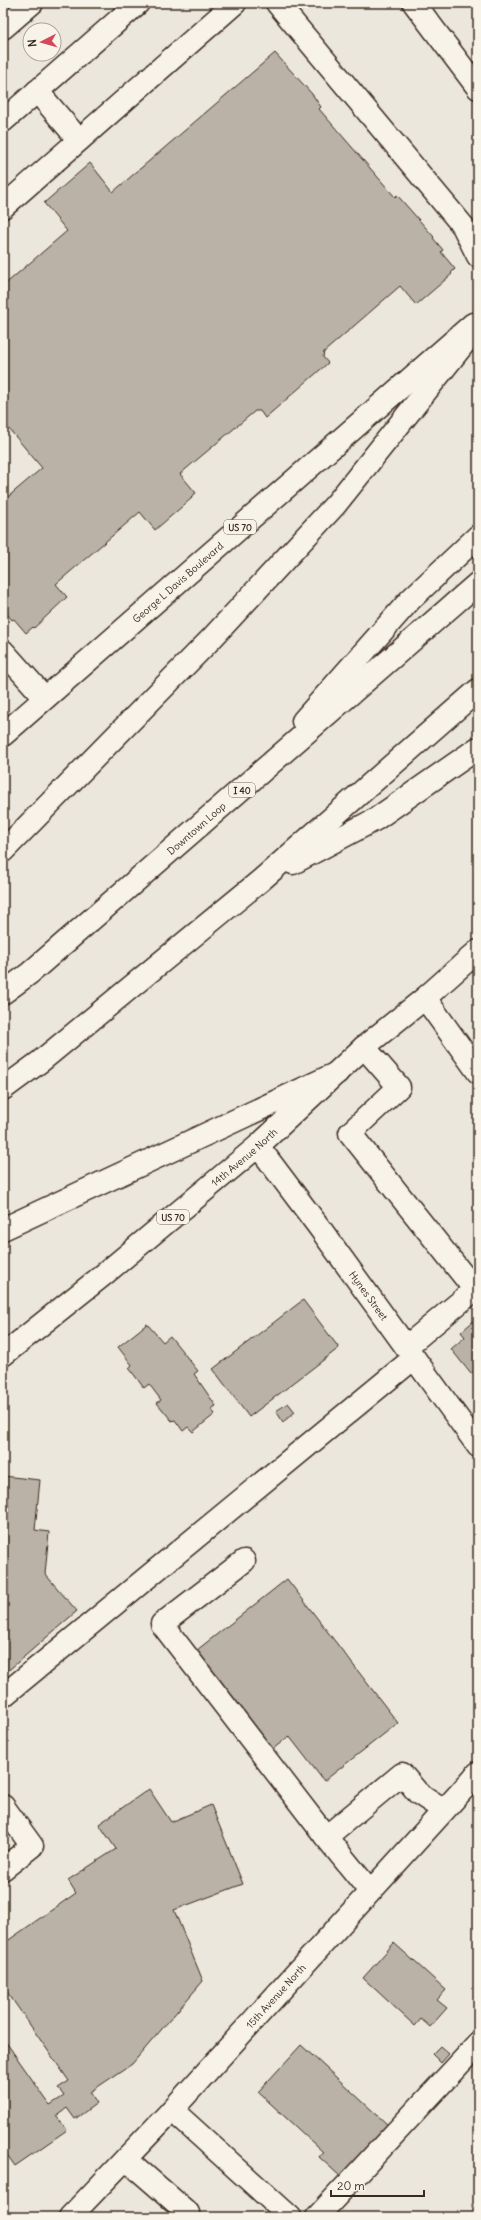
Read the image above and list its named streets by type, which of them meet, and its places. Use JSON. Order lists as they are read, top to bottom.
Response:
{
  "streets": {
    "main road": [
      "US 70",
      "George L Davis Boulevard",
      "I 40",
      "Downtown Loop",
      "14th Avenue North",
      "Hynes Street",
      "15th Avenue North"
    ]
  },
  "crossings": [
    ["14th Avenue North", "Hynes Street"]
  ],
  "scale_bar": "20 m",
  "north": "left"
}
